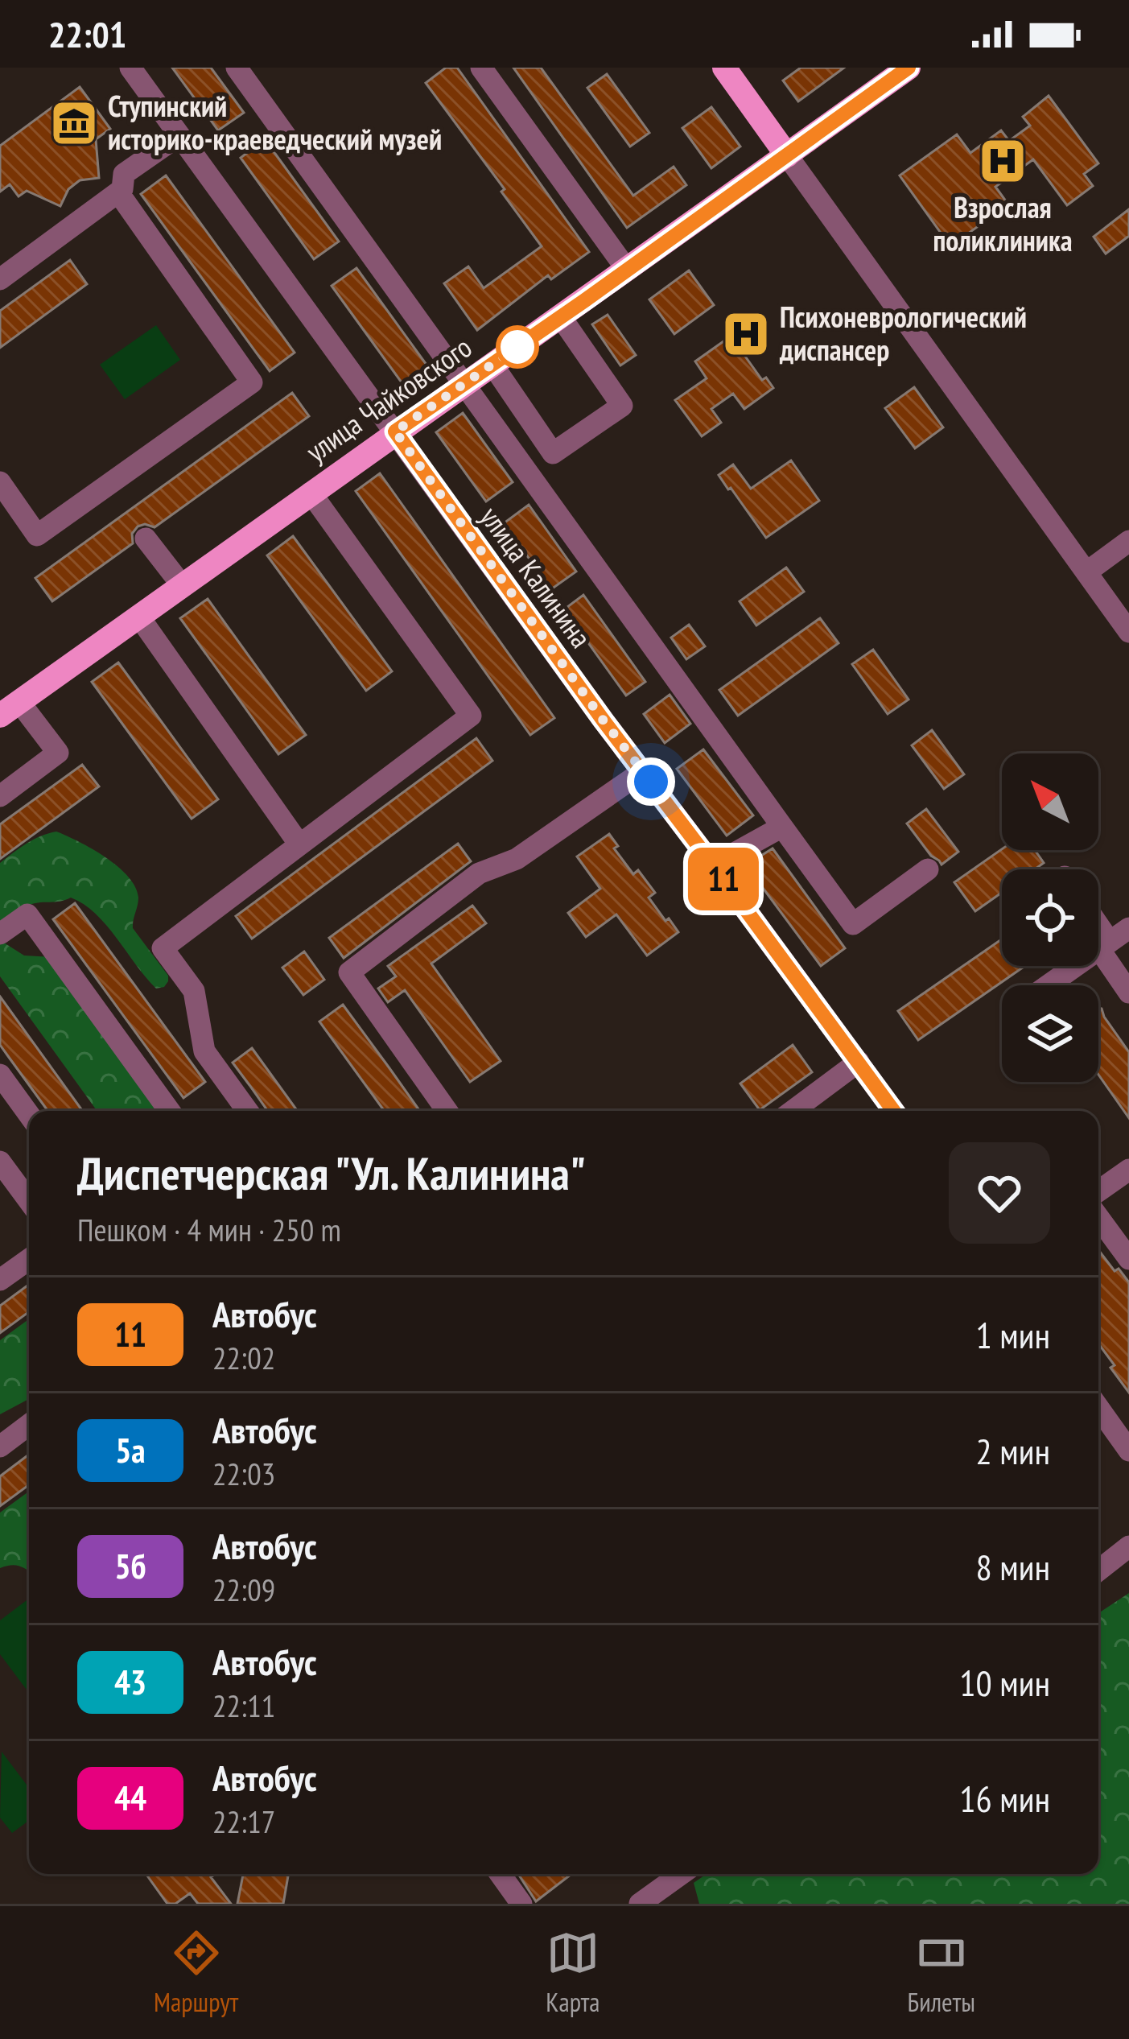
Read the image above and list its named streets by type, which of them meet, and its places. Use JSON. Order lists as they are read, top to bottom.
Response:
{
  "streets": {
    "main road": ["улица Чайковского"],
    "street": ["улица Калинина"]
  },
  "crossings": [
    ["улица Чайковского", "улица Калинина"]
  ],
  "places": {
    "museum": ["Ступинский историко-краеведческий музей"],
    "hospital": ["Взрослая поликлиника", "Психоневрологический диспансер"]
  },
  "lines": ["bus line 11"],
  "north": "top left",
  "page": {
    "status": "22:01",
    "on_map": "11",
    "heading": ["Диспетчерская \"Ул. Калинина\"", "Пешком · 4 мин · 250 m"],
    "list": [
      {
        "mark": "11",
        "name": "Автобус",
        "note": "22:02",
        "value": "1 мин"
      },
      {
        "mark": "5а",
        "name": "Автобус",
        "note": "22:03",
        "value": "2 мин"
      },
      {
        "mark": "5б",
        "name": "Автобус",
        "note": "22:09",
        "value": "8 мин"
      },
      {
        "mark": "43",
        "name": "Автобус",
        "note": "22:11",
        "value": "10 мин"
      },
      {
        "mark": "44",
        "name": "Автобус",
        "note": "22:17",
        "value": "16 мин"
      }
    ],
    "tabs": ["Маршрут", "Карта", "Билеты"]
  }
}
